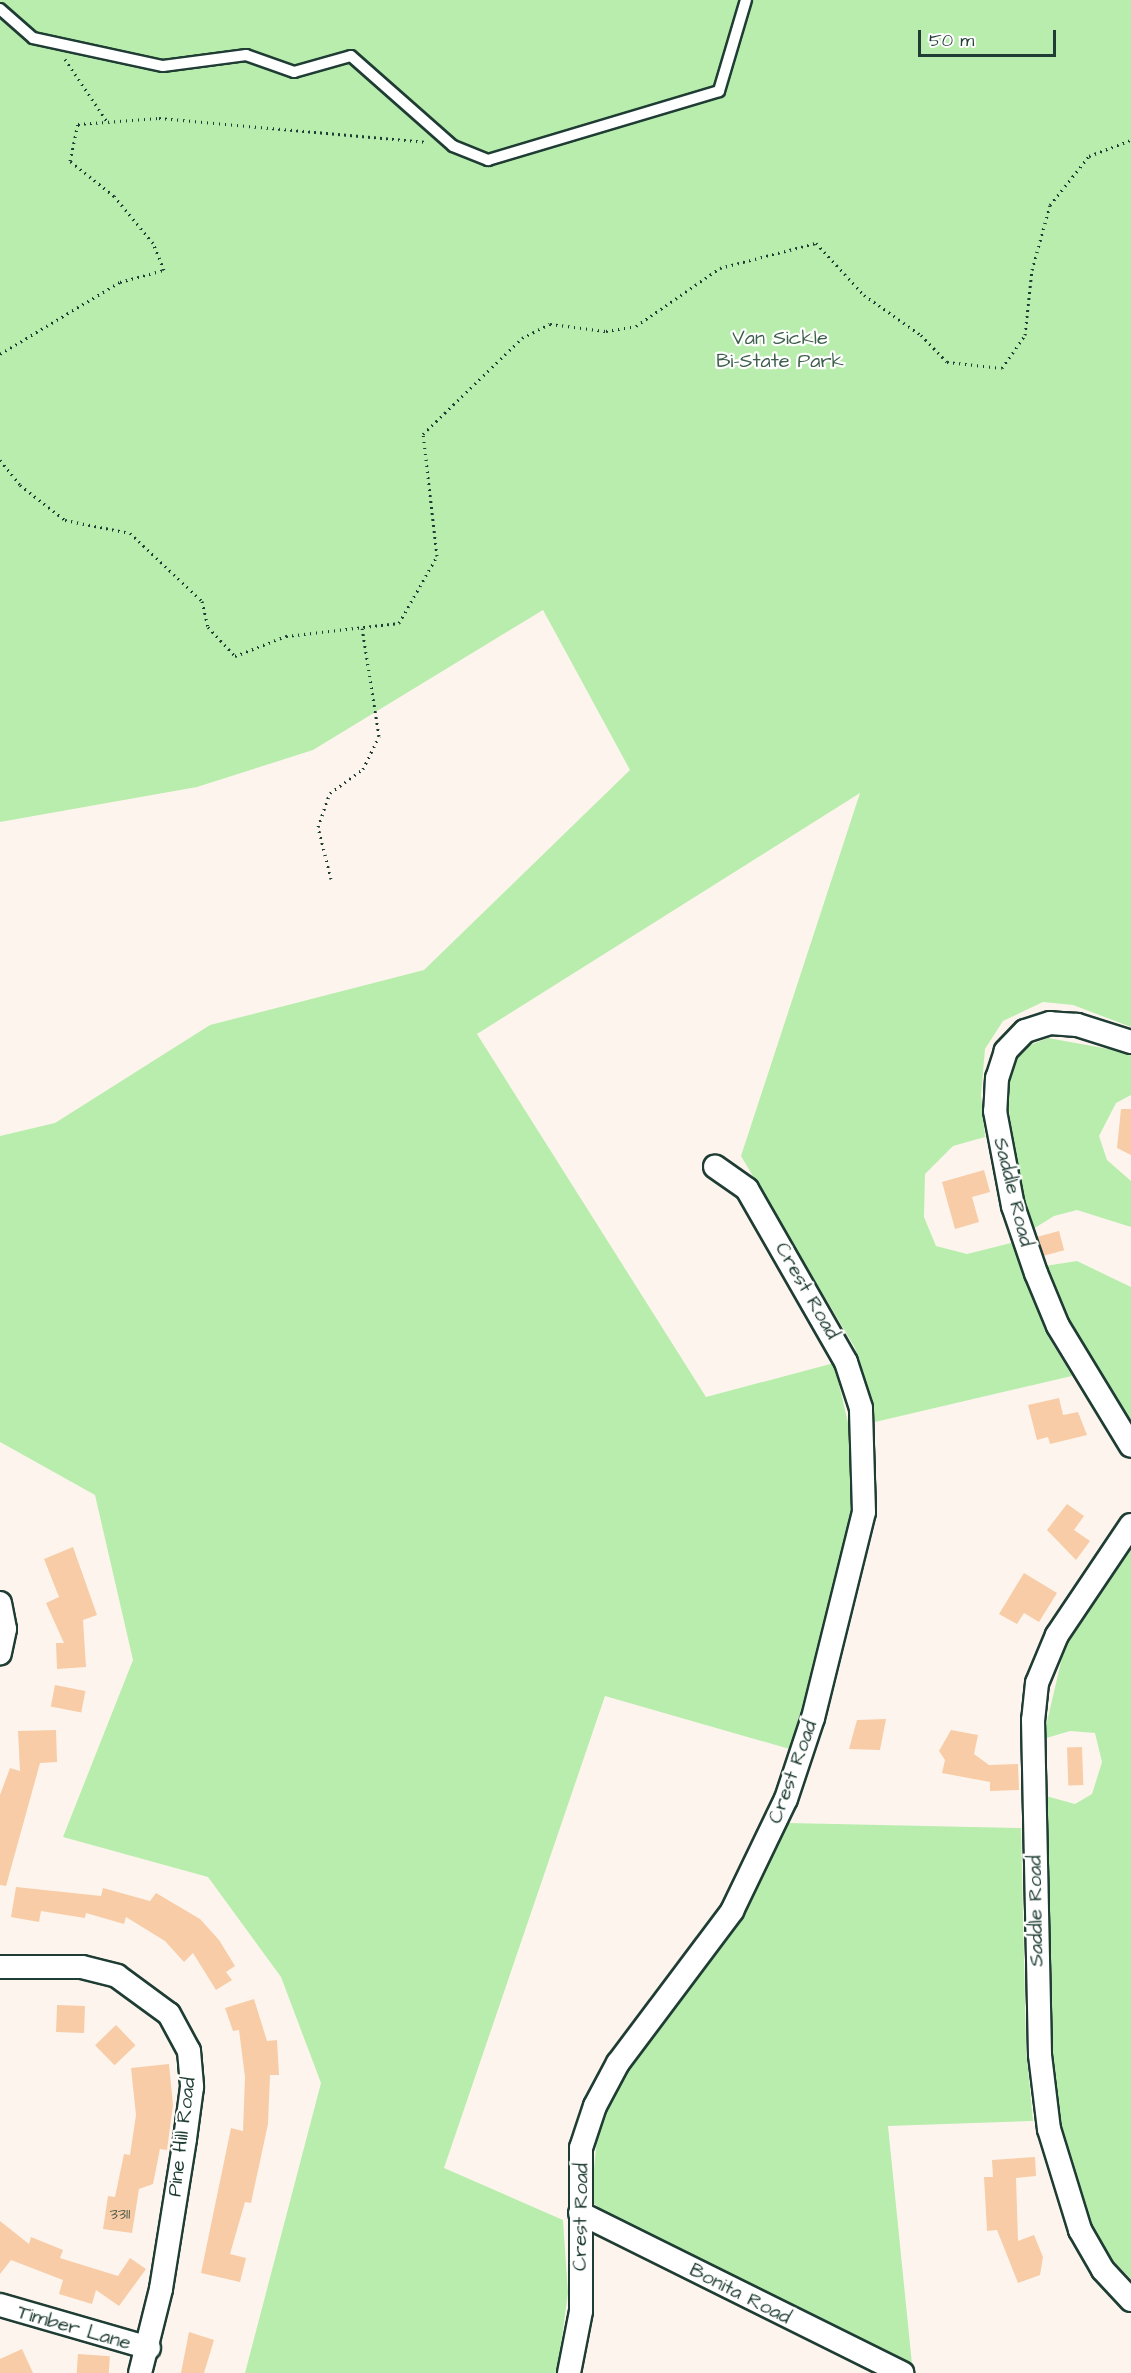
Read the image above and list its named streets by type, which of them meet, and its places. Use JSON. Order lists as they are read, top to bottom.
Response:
{
  "streets": {
    "street": [
      "Saddle Road",
      "Crest Road",
      "Pine Hill Road",
      "Bonita Road",
      "Timber Lane"
    ]
  },
  "crossings": [
    ["Crest Road", "Bonita Road"],
    ["Pine Hill Road", "Timber Lane"]
  ],
  "parks": ["Van Sickle Bi-State Park"],
  "house_numbers": ["3311"],
  "scale_bar": "50 m"
}
